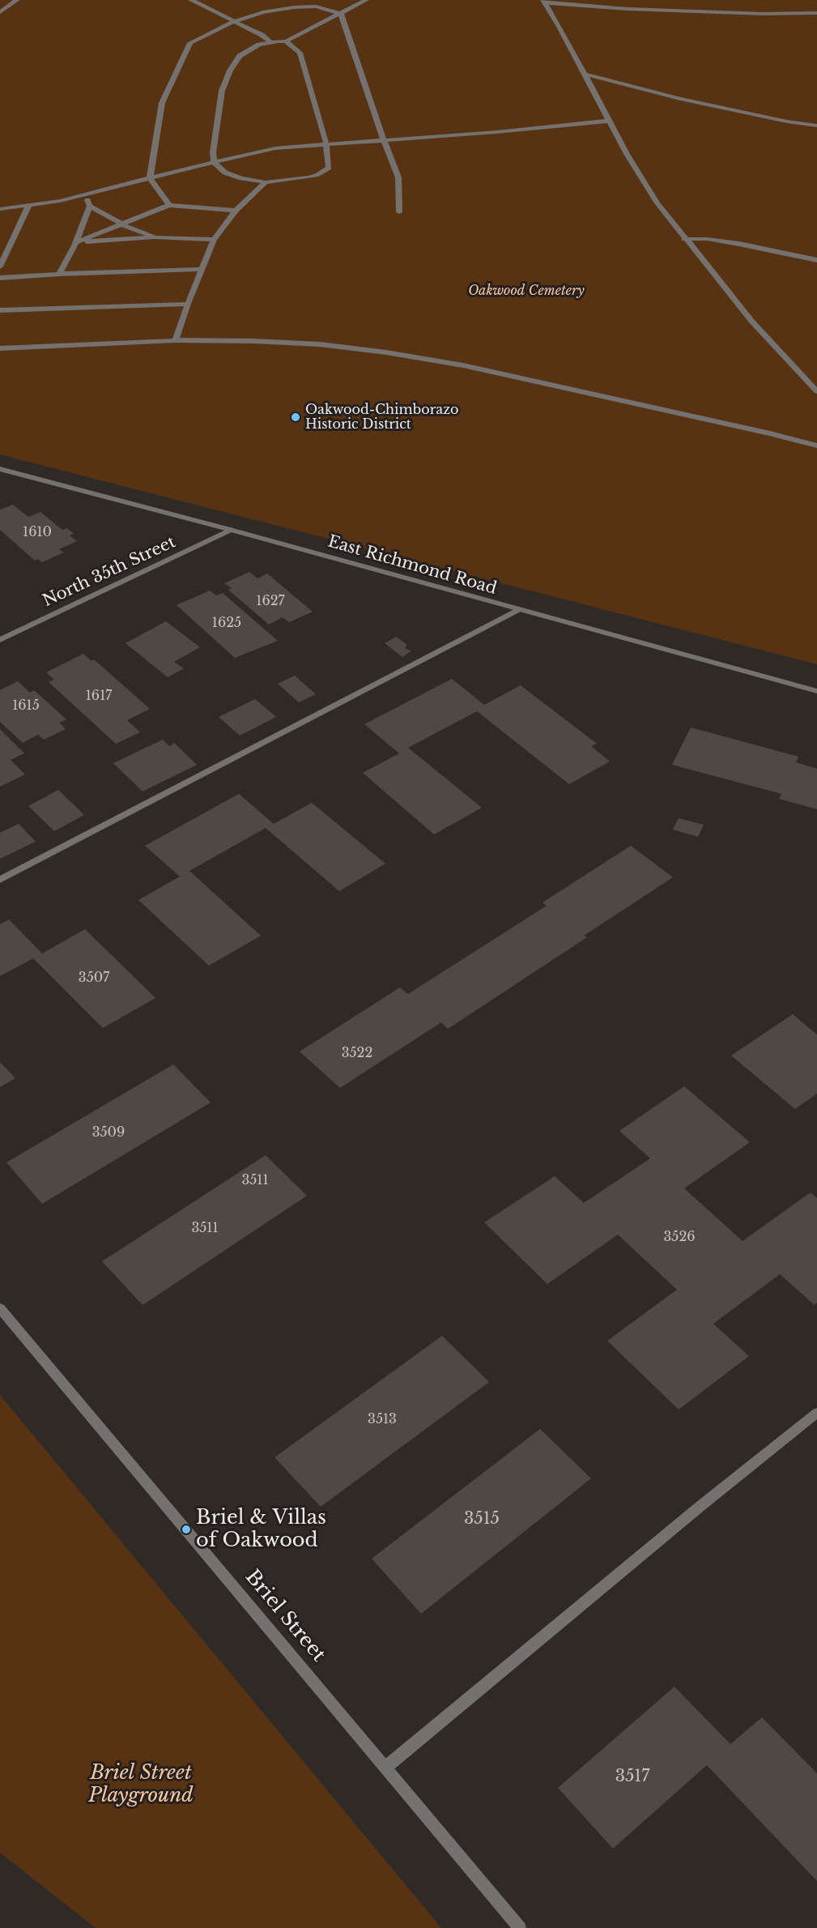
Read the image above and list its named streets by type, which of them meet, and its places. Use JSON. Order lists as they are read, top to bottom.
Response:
{
  "streets": {
    "street": ["East Richmond Road", "North 35th Street", "Briel Street"]
  },
  "crossings": [
    ["East Richmond Road", "North 35th Street"]
  ],
  "parks": ["Oakwood Cemetery", "Briel Street Playground"],
  "places": ["Oakwood-Chimborazo Historic District", "Briel & Villas of Oakwood"],
  "house_numbers": [
    "1610",
    "1627",
    "1625",
    "1617",
    "1615",
    "3507",
    "3522",
    "3509",
    "3511",
    "3511",
    "3526",
    "3513",
    "3515",
    "3517"
  ]
}
